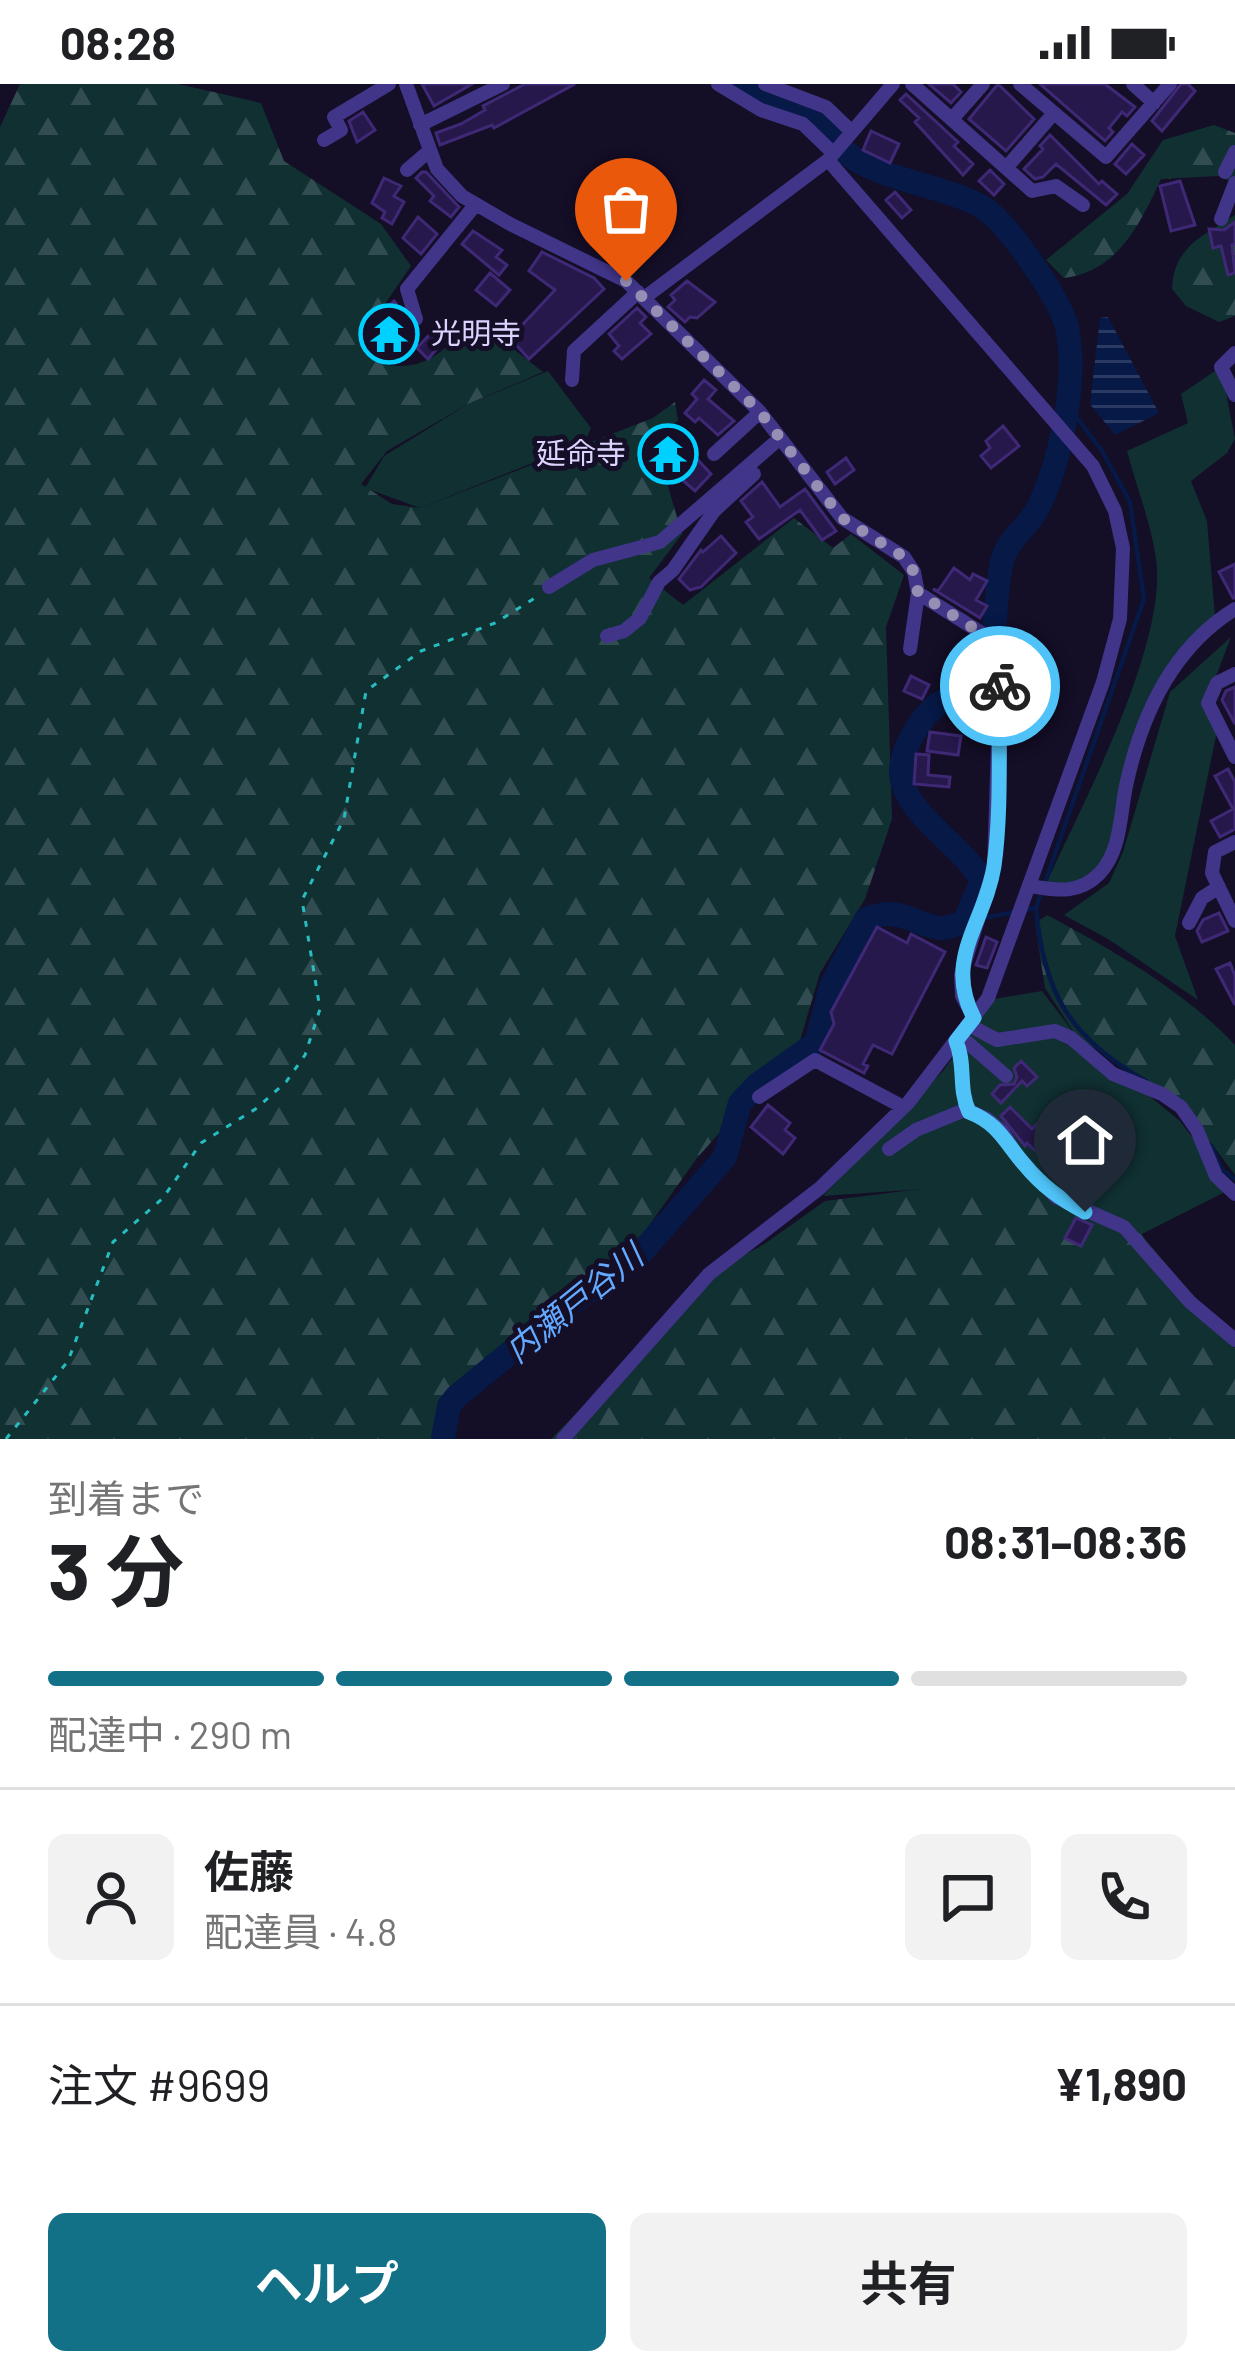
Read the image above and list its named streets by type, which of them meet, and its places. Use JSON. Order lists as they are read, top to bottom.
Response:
{
  "water": ["内瀬戸谷川"],
  "places": {
    "temple": ["光明寺", "延命寺"]
  },
  "page": {
    "status": "08:28",
    "heading": ["3 分", "到着まで", "08:31–08:36"],
    "panel": [
      "佐藤",
      "配達員 · 4.8",
      "注文 #9699",
      "¥1,890"
    ],
    "bar": "配達中 · 290 m",
    "buttons": ["ヘルプ", "共有"]
  }
}
